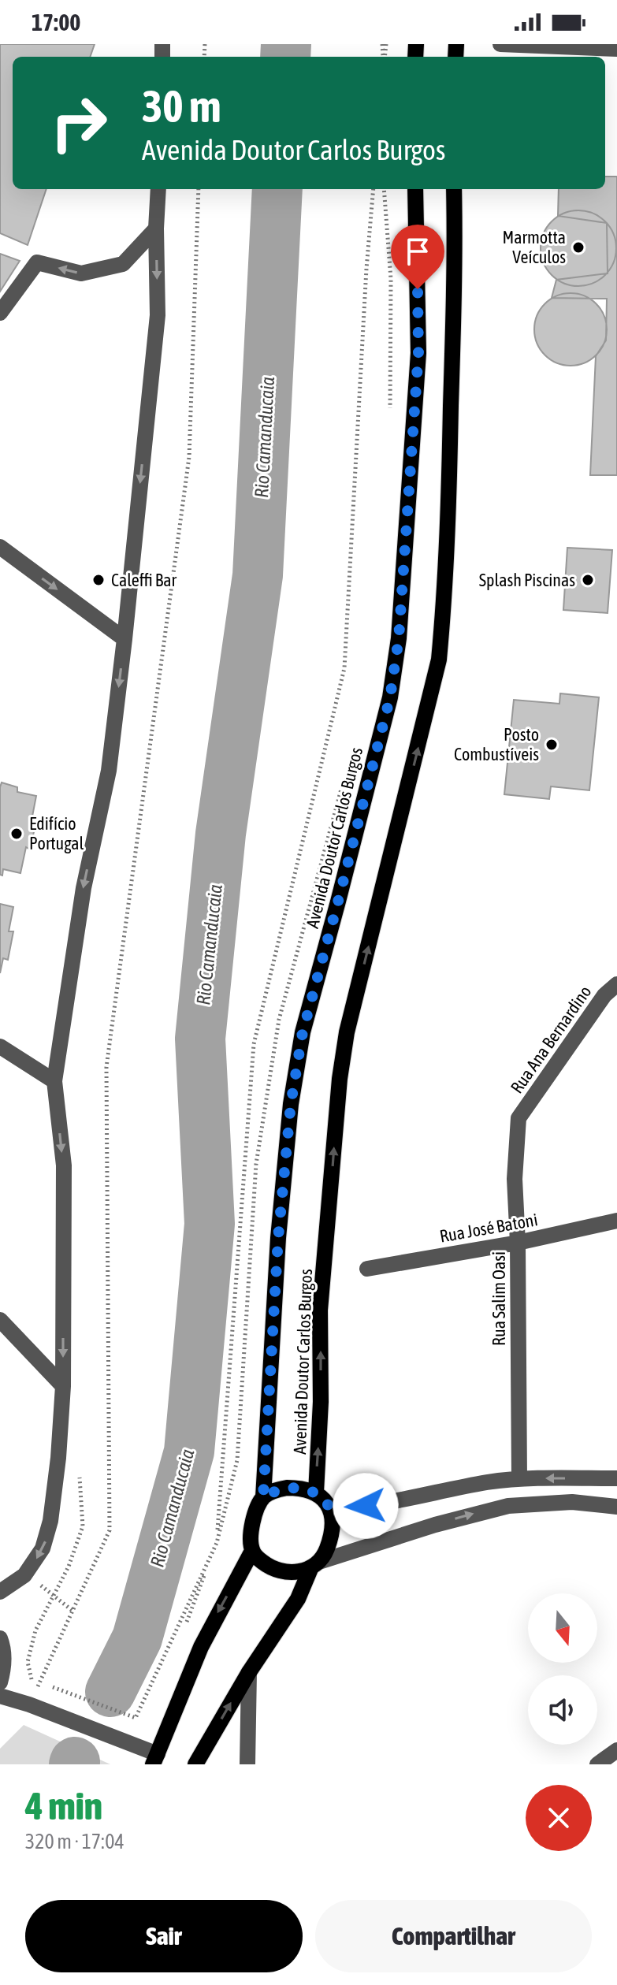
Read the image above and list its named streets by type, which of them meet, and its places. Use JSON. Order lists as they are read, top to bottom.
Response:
{
  "streets": {
    "main road": ["Avenida Doutor Carlos Burgos"],
    "street": ["Rua Ana Bernardino", "Rua José Batoni", "Rua Salim Oasi"]
  },
  "crossings": [
    ["Rua Ana Bernardino", "Rua Salim Oasi"],
    ["Rua José Batoni", "Rua Salim Oasi"]
  ],
  "water": ["Rio Camanducaia"],
  "places": [
    "Marmotta Veículos",
    "Caleffi Bar",
    "Splash Piscinas",
    "Posto Combustíveis",
    "Edifício Portugal"
  ],
  "north": "bottom",
  "page": {
    "status": "17:00",
    "turn": ["30 m", "Avenida Doutor Carlos Burgos"],
    "heading": ["4 min", "320 m · 17:04"],
    "buttons": ["Sair", "Compartilhar"]
  }
}
